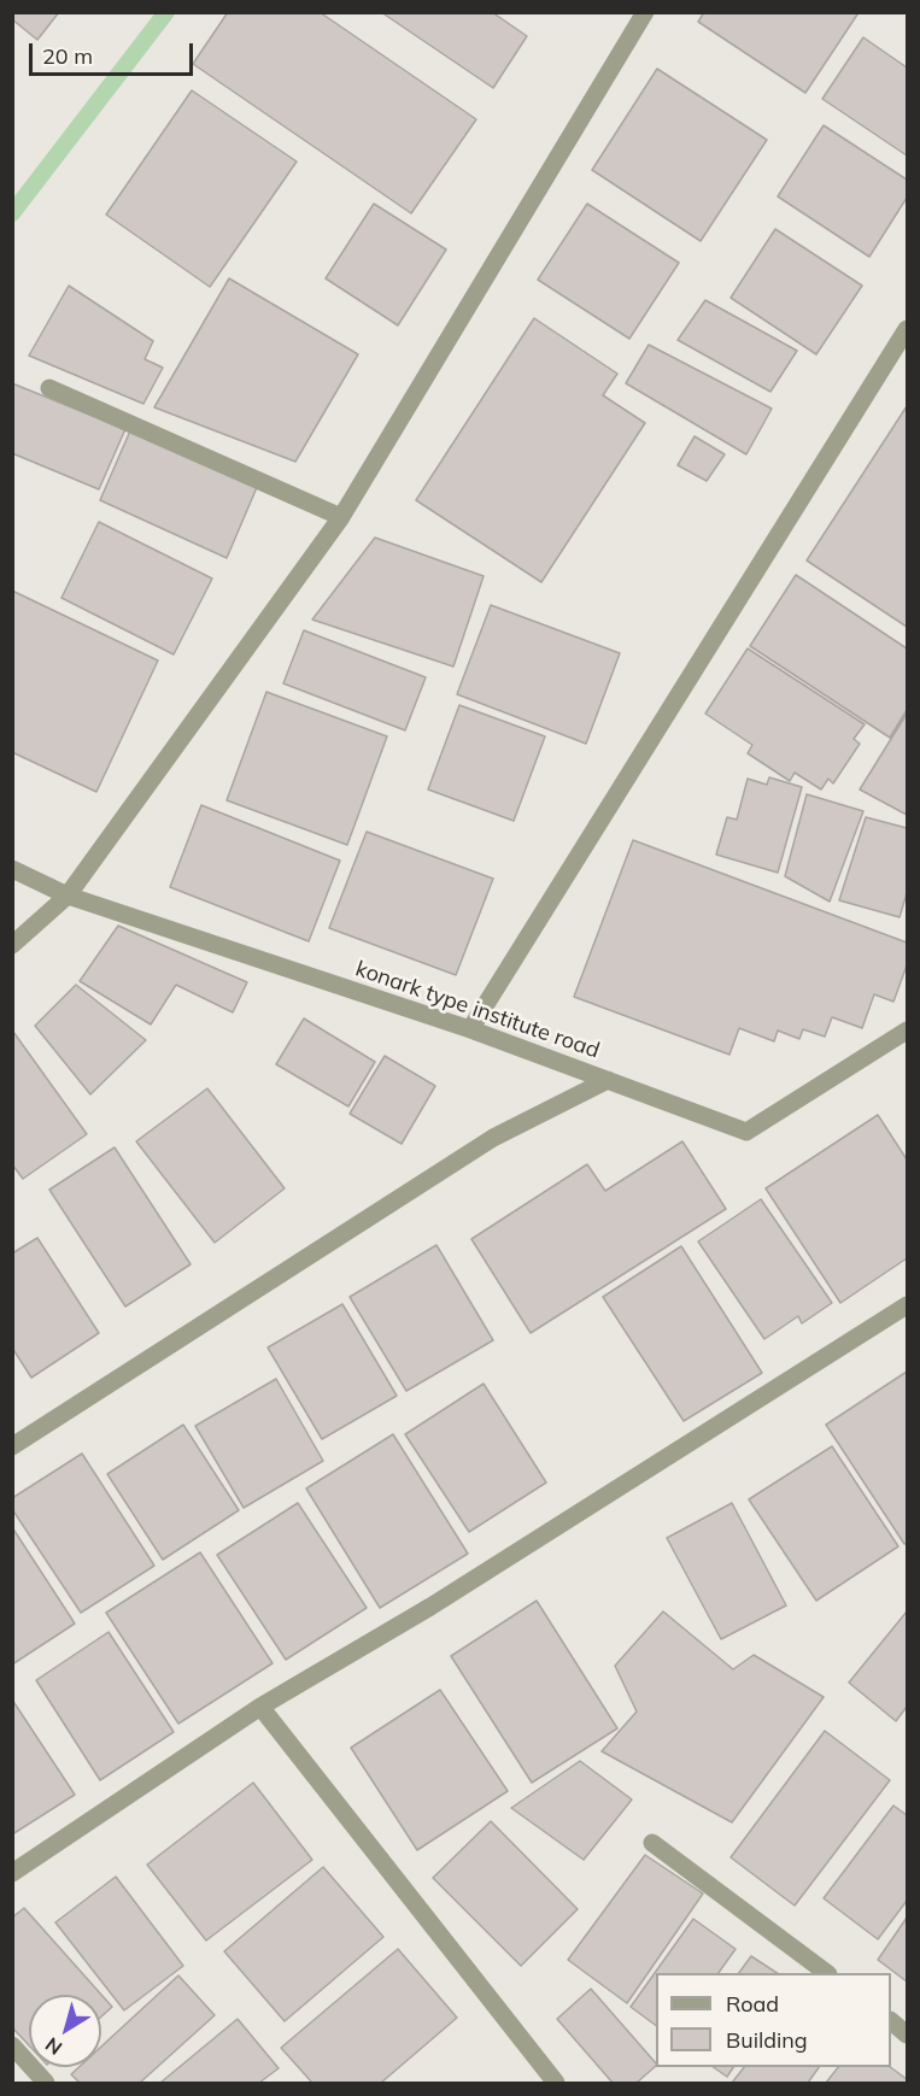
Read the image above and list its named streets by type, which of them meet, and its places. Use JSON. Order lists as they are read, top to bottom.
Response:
{
  "streets": {
    "street": ["konark type institute road"]
  },
  "legend": ["Road", "Building"],
  "scale_bar": "20 m",
  "north": "bottom left"
}
